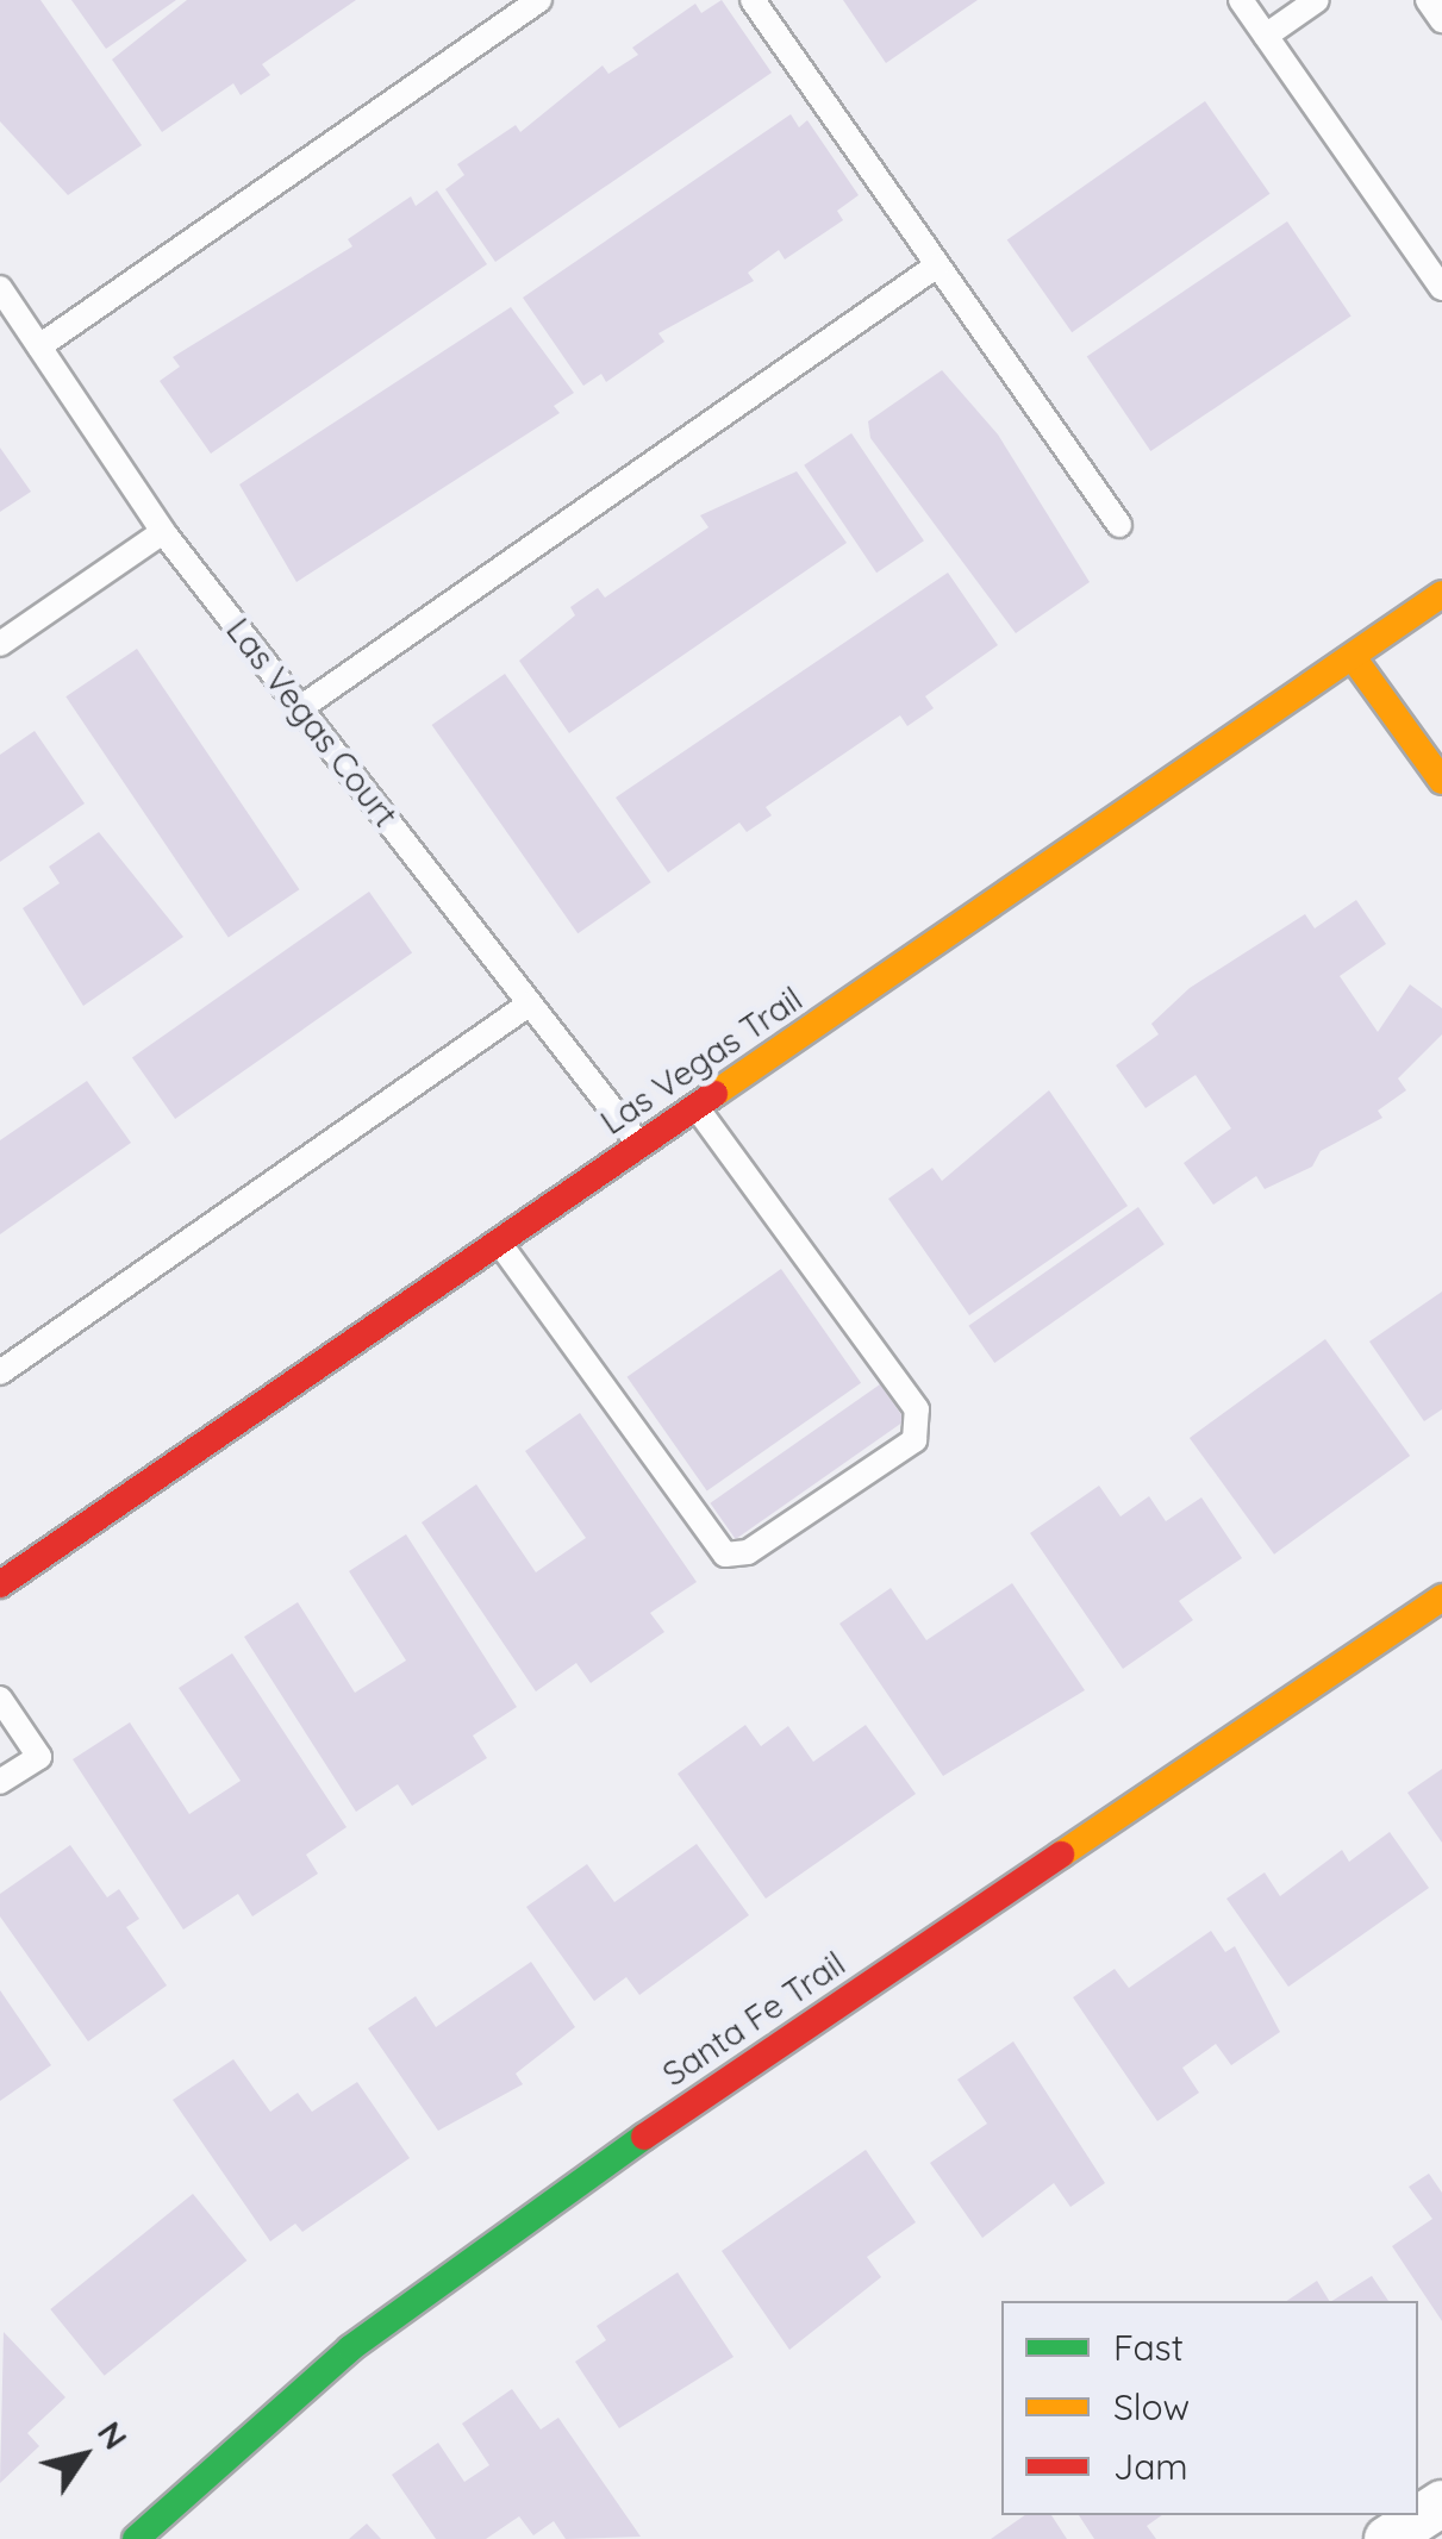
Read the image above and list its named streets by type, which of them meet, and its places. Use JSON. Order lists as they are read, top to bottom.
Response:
{
  "streets": {
    "main road": ["Las Vegas Trail", "Santa Fe Trail"],
    "lane": ["Las Vegas Court"]
  },
  "crossings": [
    ["Las Vegas Court", "Las Vegas Trail"]
  ],
  "legend": ["Fast", "Slow", "Jam"],
  "north": "top right"
}
